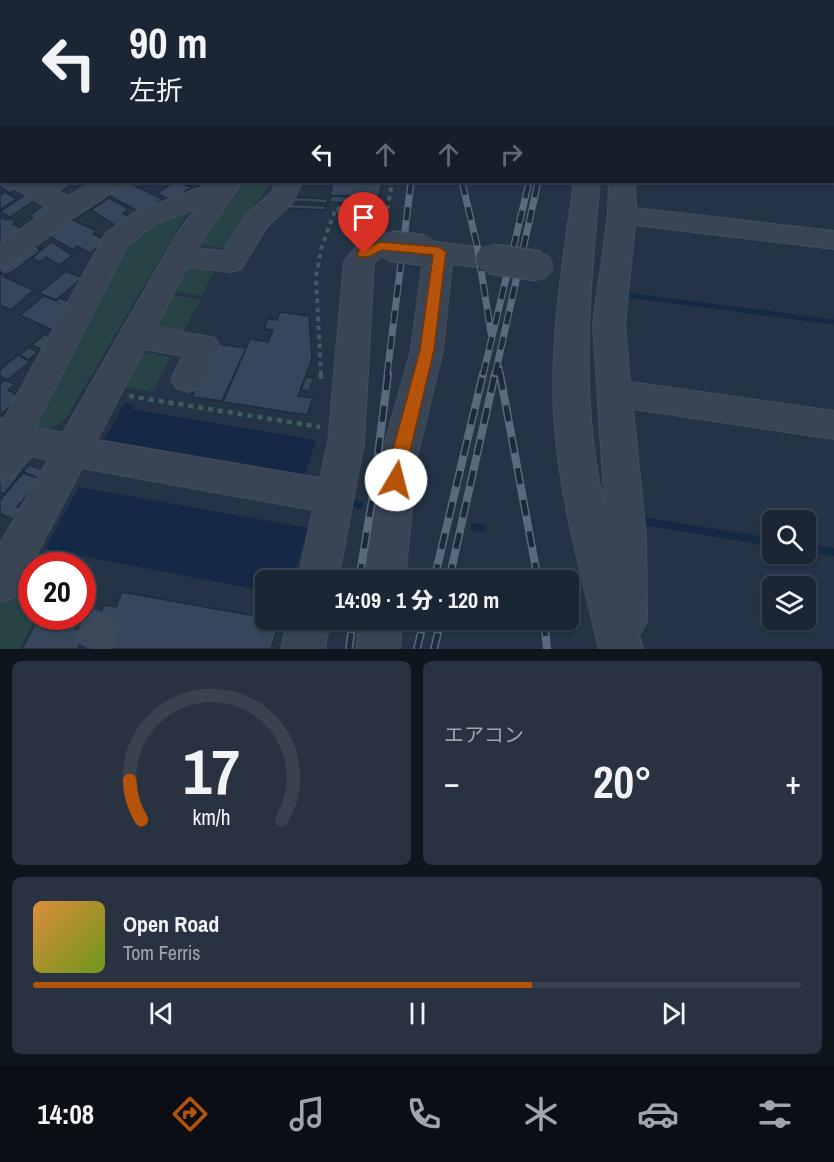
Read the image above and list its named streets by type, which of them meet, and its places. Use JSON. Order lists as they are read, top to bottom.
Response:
{
  "page": {
    "turn": ["90 m", "左折"],
    "limit": "20",
    "trip": "14:09 · 1 分 · 120 m",
    "tile": "エアコン",
    "heat": ["−", "20°", "+"],
    "song": ["Open Road", "Tom Ferris"],
    "tabs": "14:08",
    "gauge": ["17", "km/h"]
  }
}
